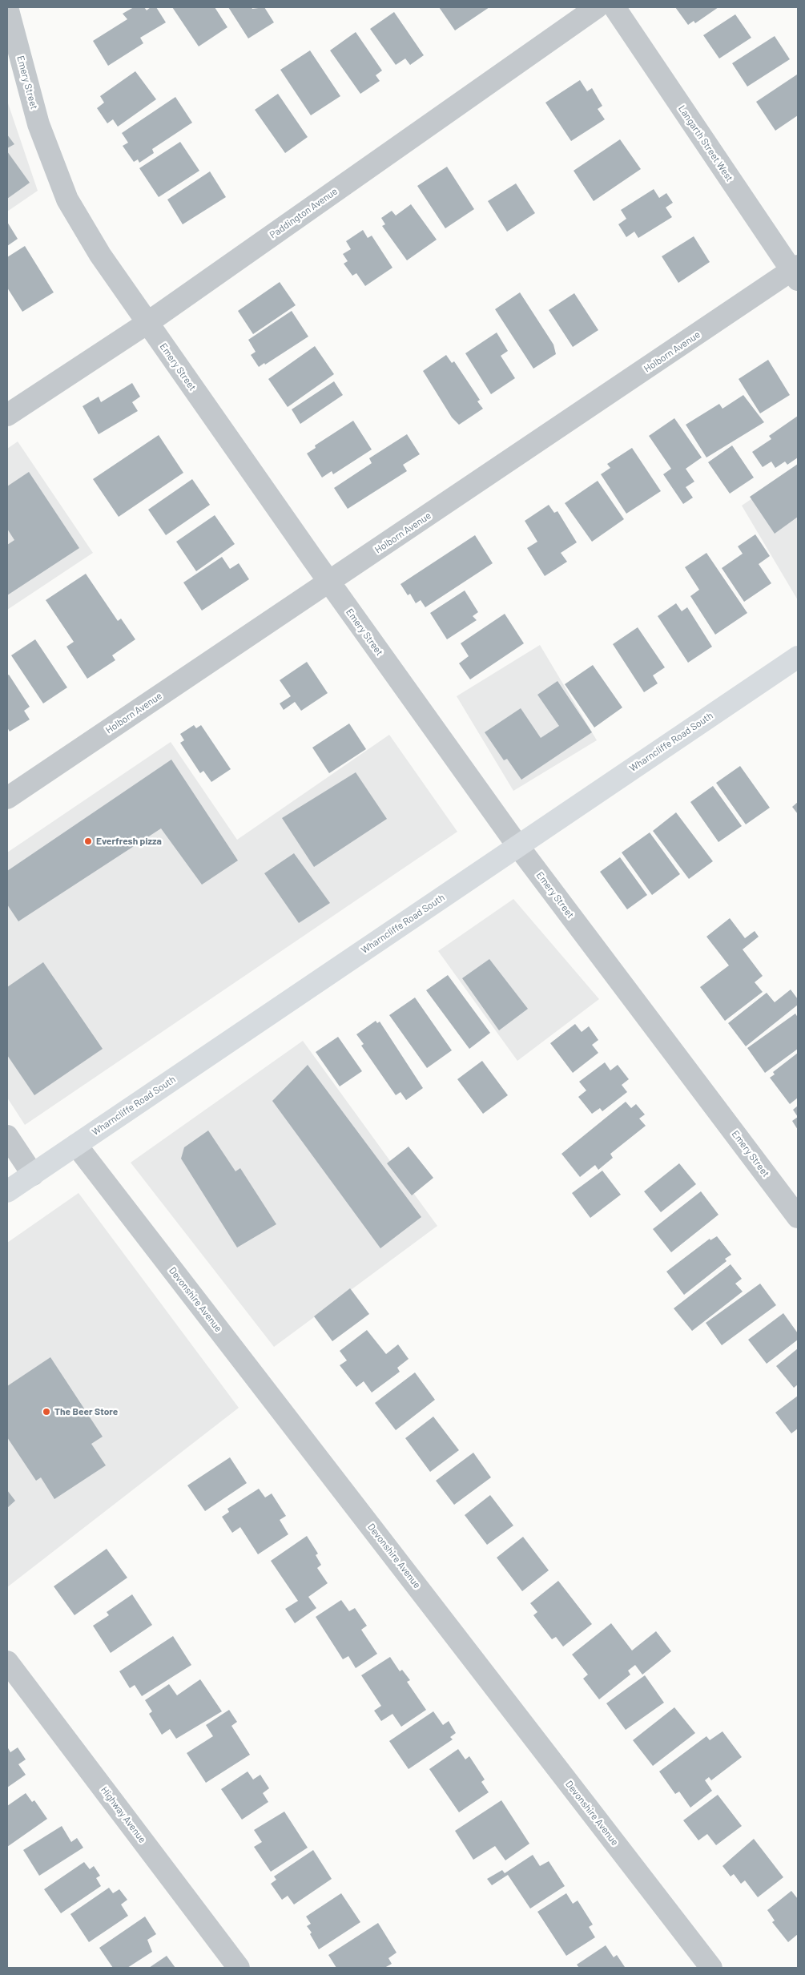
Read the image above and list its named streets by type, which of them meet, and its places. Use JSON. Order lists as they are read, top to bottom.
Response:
{
  "streets": {
    "main road": ["Wharncliffe Road South"],
    "street": [
      "Emery Street",
      "Langarth Street West",
      "Paddington Avenue",
      "Holborn Avenue",
      "Devonshire Avenue",
      "Highway Avenue"
    ]
  },
  "crossings": [
    ["Emery Street", "Paddington Avenue"],
    ["Emery Street", "Holborn Avenue"],
    ["Emery Street", "Wharncliffe Road South"],
    ["Langarth Street West", "Holborn Avenue"],
    ["Wharncliffe Road South", "Devonshire Avenue"]
  ],
  "places": ["Everfresh pizza", "The Beer Store"]
}
